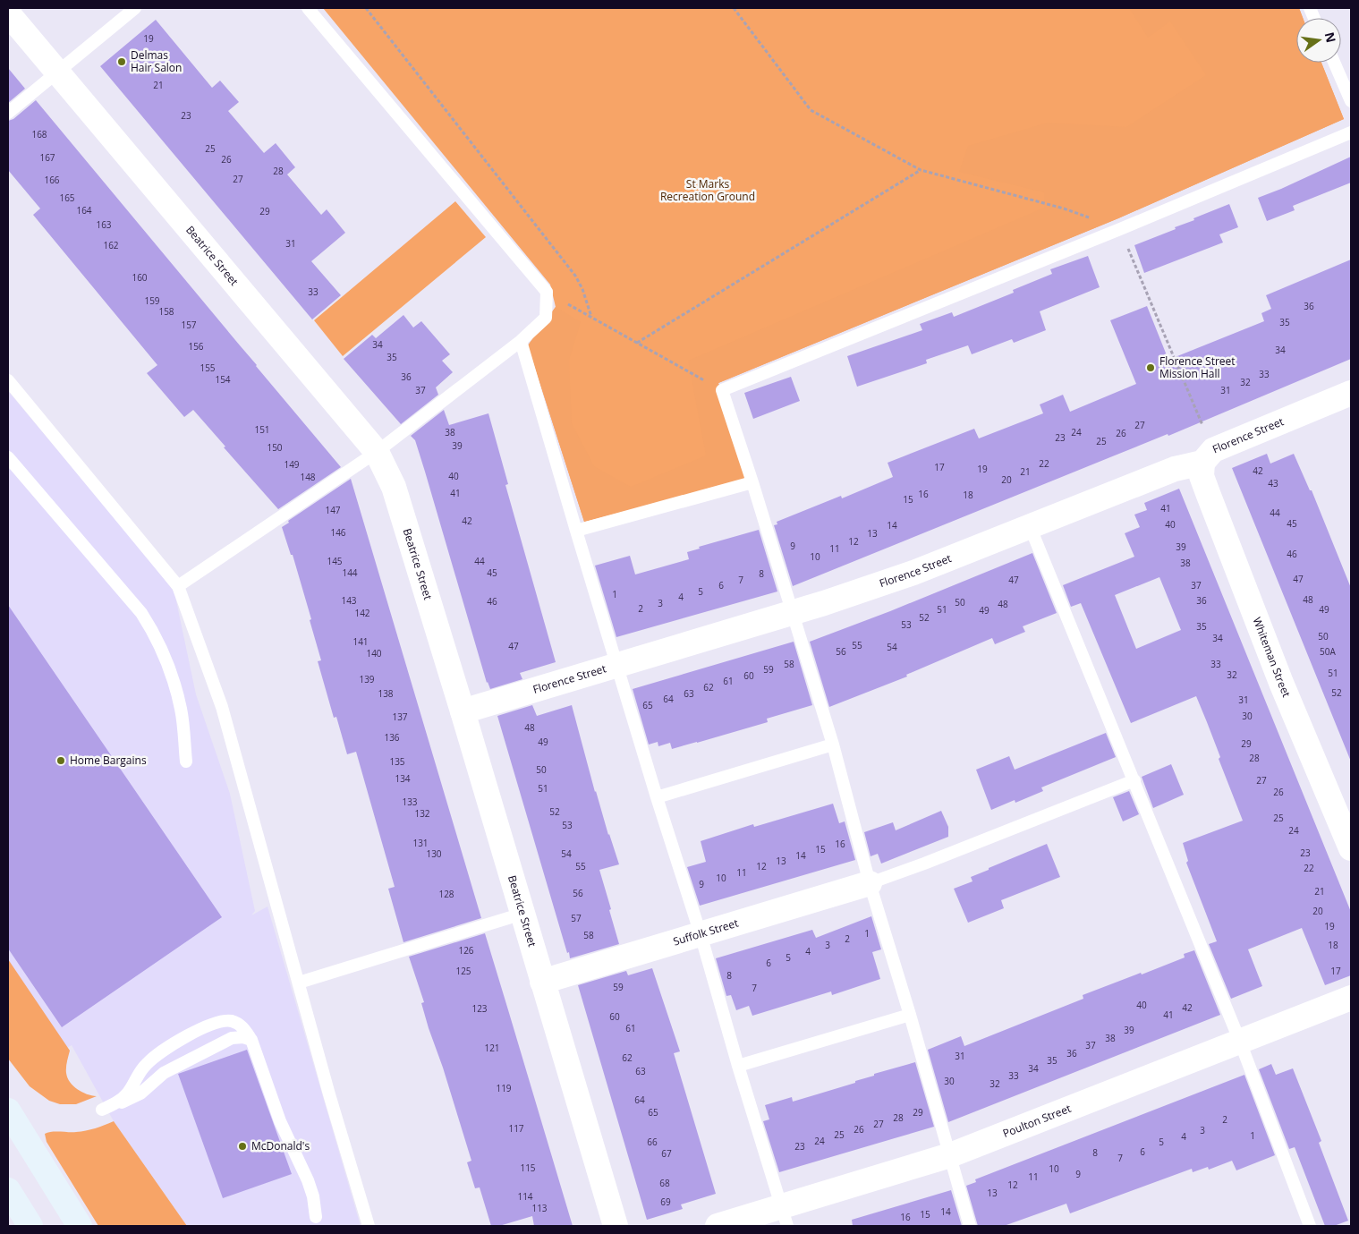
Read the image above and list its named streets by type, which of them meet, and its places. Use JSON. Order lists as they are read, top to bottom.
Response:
{
  "streets": {
    "street": [
      "Beatrice Street",
      "Florence Street",
      "Whiteman Street",
      "Suffolk Street",
      "Poulton Street"
    ]
  },
  "crossings": [
    ["Beatrice Street", "Florence Street"],
    ["Beatrice Street", "Suffolk Street"],
    ["Florence Street", "Whiteman Street"]
  ],
  "parks": ["St Marks Recreation Ground"],
  "places": [
    "Delmas Hair Salon",
    "Florence Street Mission Hall",
    "Home Bargains",
    "McDonald's"
  ],
  "house_numbers": [
    "19",
    "21",
    "23",
    "168",
    "25",
    "167",
    "26",
    "28",
    "27",
    "166",
    "165",
    "164",
    "29",
    "163",
    "31",
    "162",
    "160",
    "33",
    "159",
    "36",
    "158",
    "35",
    "157",
    "34",
    "156",
    "34",
    "35",
    "155",
    "33",
    "36",
    "154",
    "32",
    "37",
    "31",
    "27",
    "151",
    "38",
    "24",
    "26",
    "23",
    "25",
    "39",
    "150",
    "22",
    "149",
    "17",
    "19",
    "42",
    "21",
    "40",
    "148",
    "20",
    "43",
    "41",
    "16",
    "18",
    "15",
    "41",
    "147",
    "44",
    "42",
    "45",
    "40",
    "14",
    "146",
    "13",
    "12",
    "9",
    "39",
    "11",
    "46",
    "10",
    "145",
    "44",
    "38",
    "144",
    "45",
    "8",
    "47",
    "7",
    "47",
    "6",
    "37",
    "5",
    "1",
    "4",
    "48",
    "143",
    "36",
    "46",
    "50",
    "3",
    "48",
    "2",
    "51",
    "49",
    "49",
    "142",
    "52",
    "53",
    "35",
    "50",
    "34",
    "141",
    "55",
    "47",
    "54",
    "56",
    "50A",
    "140",
    "58",
    "33",
    "59",
    "51",
    "32",
    "60",
    "139",
    "61",
    "62",
    "52",
    "138",
    "63",
    "64",
    "31",
    "65",
    "30",
    "137",
    "48",
    "136",
    "49",
    "29",
    "28",
    "135",
    "50",
    "134",
    "27",
    "51",
    "26",
    "133",
    "52",
    "132",
    "25",
    "53",
    "24",
    "131",
    "16",
    "15",
    "23",
    "130",
    "54",
    "14",
    "13",
    "55",
    "12",
    "22",
    "11",
    "10",
    "9",
    "21",
    "56",
    "128",
    "20",
    "57",
    "19",
    "1",
    "58",
    "2",
    "3",
    "18",
    "126",
    "4",
    "5",
    "6",
    "125",
    "17",
    "8",
    "59",
    "7",
    "40",
    "42",
    "123",
    "41",
    "60",
    "61",
    "39",
    "38",
    "37",
    "121",
    "36",
    "31",
    "62",
    "35",
    "34",
    "63",
    "33",
    "30",
    "32",
    "119",
    "64",
    "65",
    "29",
    "28",
    "2",
    "27",
    "117",
    "26",
    "3",
    "25",
    "1",
    "4",
    "24",
    "66",
    "5",
    "23",
    "6",
    "8",
    "67",
    "7",
    "115",
    "10",
    "9",
    "11",
    "68",
    "12",
    "13",
    "114",
    "69",
    "113",
    "14",
    "15",
    "16"
  ],
  "north": "right"
}
